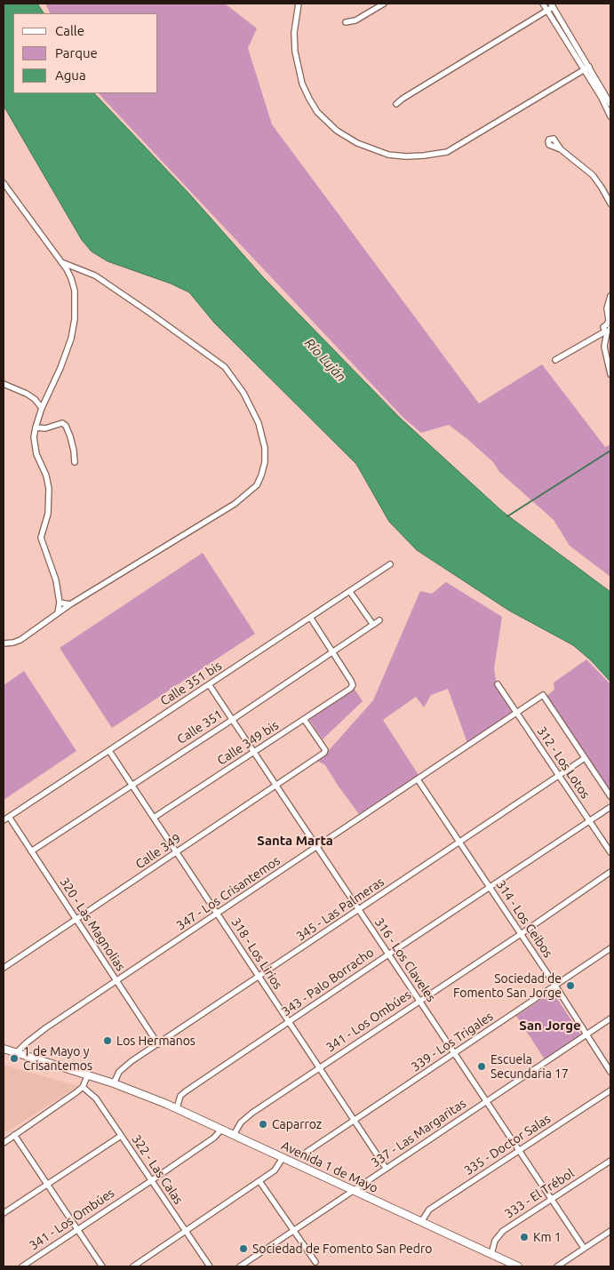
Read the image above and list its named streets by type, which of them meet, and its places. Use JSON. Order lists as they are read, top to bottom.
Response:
{
  "streets": {
    "main road": ["Avenida 1 de Mayo"],
    "street": [
      "Calle 351 bis",
      "Calle 351",
      "Calle 349 bis",
      "312 - Los Lotos",
      "Calle 349",
      "347 - Los Crisantemos",
      "345 - Las Palmeras",
      "314 - Los Ceibos",
      "320 - Las Magnolias",
      "318 - Los Lirios",
      "316 - Los Claveles",
      "343 - Palo Borracho",
      "341 - Los Ombúes",
      "339 - Los Trigales",
      "337 - Las Margaritas",
      "335 - Doctor Salas",
      "322 - Las Calas",
      "333 - El Trébol"
    ]
  },
  "crossings": [
    ["Calle 351 bis", "320 - Las Magnolias"],
    ["Calle 351 bis", "318 - Los Lirios"],
    ["Calle 351 bis", "316 - Los Claveles"],
    ["Calle 351", "Calle 349 bis"],
    ["Calle 351", "320 - Las Magnolias"],
    ["Calle 351", "318 - Los Lirios"],
    ["Calle 351", "316 - Los Claveles"],
    ["Calle 349 bis", "Calle 349"],
    ["Calle 349 bis", "318 - Los Lirios"],
    ["Calle 349 bis", "316 - Los Claveles"],
    ["312 - Los Lotos", "347 - Los Crisantemos"],
    ["312 - Los Lotos", "345 - Las Palmeras"],
    ["312 - Los Lotos", "343 - Palo Borracho"],
    ["Calle 349", "320 - Las Magnolias"],
    ["Calle 349", "318 - Los Lirios"],
    ["Calle 349", "316 - Los Claveles"],
    ["347 - Los Crisantemos", "345 - Las Palmeras"],
    ["347 - Los Crisantemos", "314 - Los Ceibos"],
    ["347 - Los Crisantemos", "320 - Las Magnolias"],
    ["347 - Los Crisantemos", "318 - Los Lirios"],
    ["347 - Los Crisantemos", "316 - Los Claveles"],
    ["347 - Los Crisantemos", "Avenida 1 de Mayo"],
    ["345 - Las Palmeras", "314 - Los Ceibos"],
    ["345 - Las Palmeras", "320 - Las Magnolias"],
    ["345 - Las Palmeras", "318 - Los Lirios"],
    ["345 - Las Palmeras", "316 - Los Claveles"],
    ["345 - Las Palmeras", "Avenida 1 de Mayo"],
    ["314 - Los Ceibos", "343 - Palo Borracho"],
    ["314 - Los Ceibos", "341 - Los Ombúes"],
    ["314 - Los Ceibos", "339 - Los Trigales"],
    ["314 - Los Ceibos", "337 - Las Margaritas"],
    ["318 - Los Lirios", "343 - Palo Borracho"],
    ["318 - Los Lirios", "341 - Los Ombúes"],
    ["318 - Los Lirios", "339 - Los Trigales"],
    ["318 - Los Lirios", "337 - Las Margaritas"],
    ["316 - Los Claveles", "343 - Palo Borracho"],
    ["316 - Los Claveles", "341 - Los Ombúes"],
    ["316 - Los Claveles", "339 - Los Trigales"],
    ["316 - Los Claveles", "337 - Las Margaritas"],
    ["316 - Los Claveles", "335 - Doctor Salas"],
    ["316 - Los Claveles", "333 - El Trébol"],
    ["343 - Palo Borracho", "Avenida 1 de Mayo"],
    ["341 - Los Ombúes", "Avenida 1 de Mayo"],
    ["341 - Los Ombúes", "322 - Las Calas"],
    ["337 - Las Margaritas", "Avenida 1 de Mayo"],
    ["335 - Doctor Salas", "Avenida 1 de Mayo"],
    ["Avenida 1 de Mayo", "333 - El Trébol"]
  ],
  "districts": ["Santa Marta", "San Jorge"],
  "water": ["Río Luján"],
  "places": [
    "Sociedad de Fomento San Jorge",
    "Los Hermanos",
    "1 de Mayo y Crisantemos",
    "Escuela Secundaria 17",
    "Caparroz",
    "Km 1",
    "Sociedad de Fomento San Pedro"
  ],
  "legend": ["Calle", "Parque", "Agua"]
}
